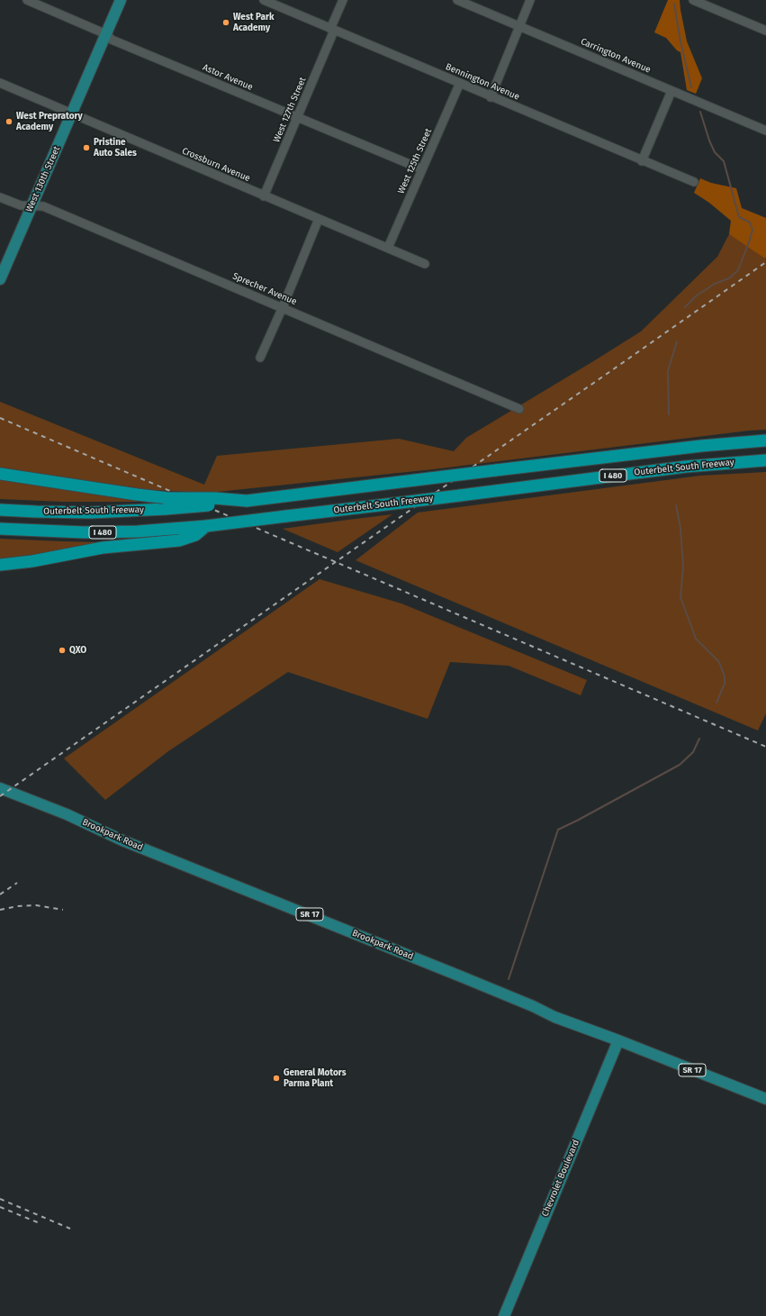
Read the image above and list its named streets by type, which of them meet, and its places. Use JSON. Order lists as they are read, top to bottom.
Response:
{
  "streets": {
    "highway": ["Outerbelt South Freeway", "I 480"],
    "main road": [
      "West 130th Street",
      "Brookpark Road",
      "SR 17",
      "Chevrolet Boulevard"
    ],
    "street": [
      "Carrington Avenue",
      "Astor Avenue",
      "Bennington Avenue",
      "West 127th Street",
      "West 125th Street",
      "Crossburn Avenue",
      "Sprecher Avenue"
    ]
  },
  "crossings": [
    ["Astor Avenue", "West 127th Street"],
    ["Astor Avenue", "West 125th Street"],
    ["Astor Avenue", "West 130th Street"],
    ["Bennington Avenue", "West 127th Street"],
    ["Bennington Avenue", "West 125th Street"],
    ["West 127th Street", "Crossburn Avenue"],
    ["West 125th Street", "Crossburn Avenue"],
    ["Crossburn Avenue", "West 130th Street"],
    ["West 130th Street", "Sprecher Avenue"],
    ["Brookpark Road", "Chevrolet Boulevard"]
  ],
  "places": [
    "West Park Academy",
    "West Prepratory Academy",
    "Pristine Auto Sales",
    "QXO",
    "General Motors Parma Plant"
  ]
}
